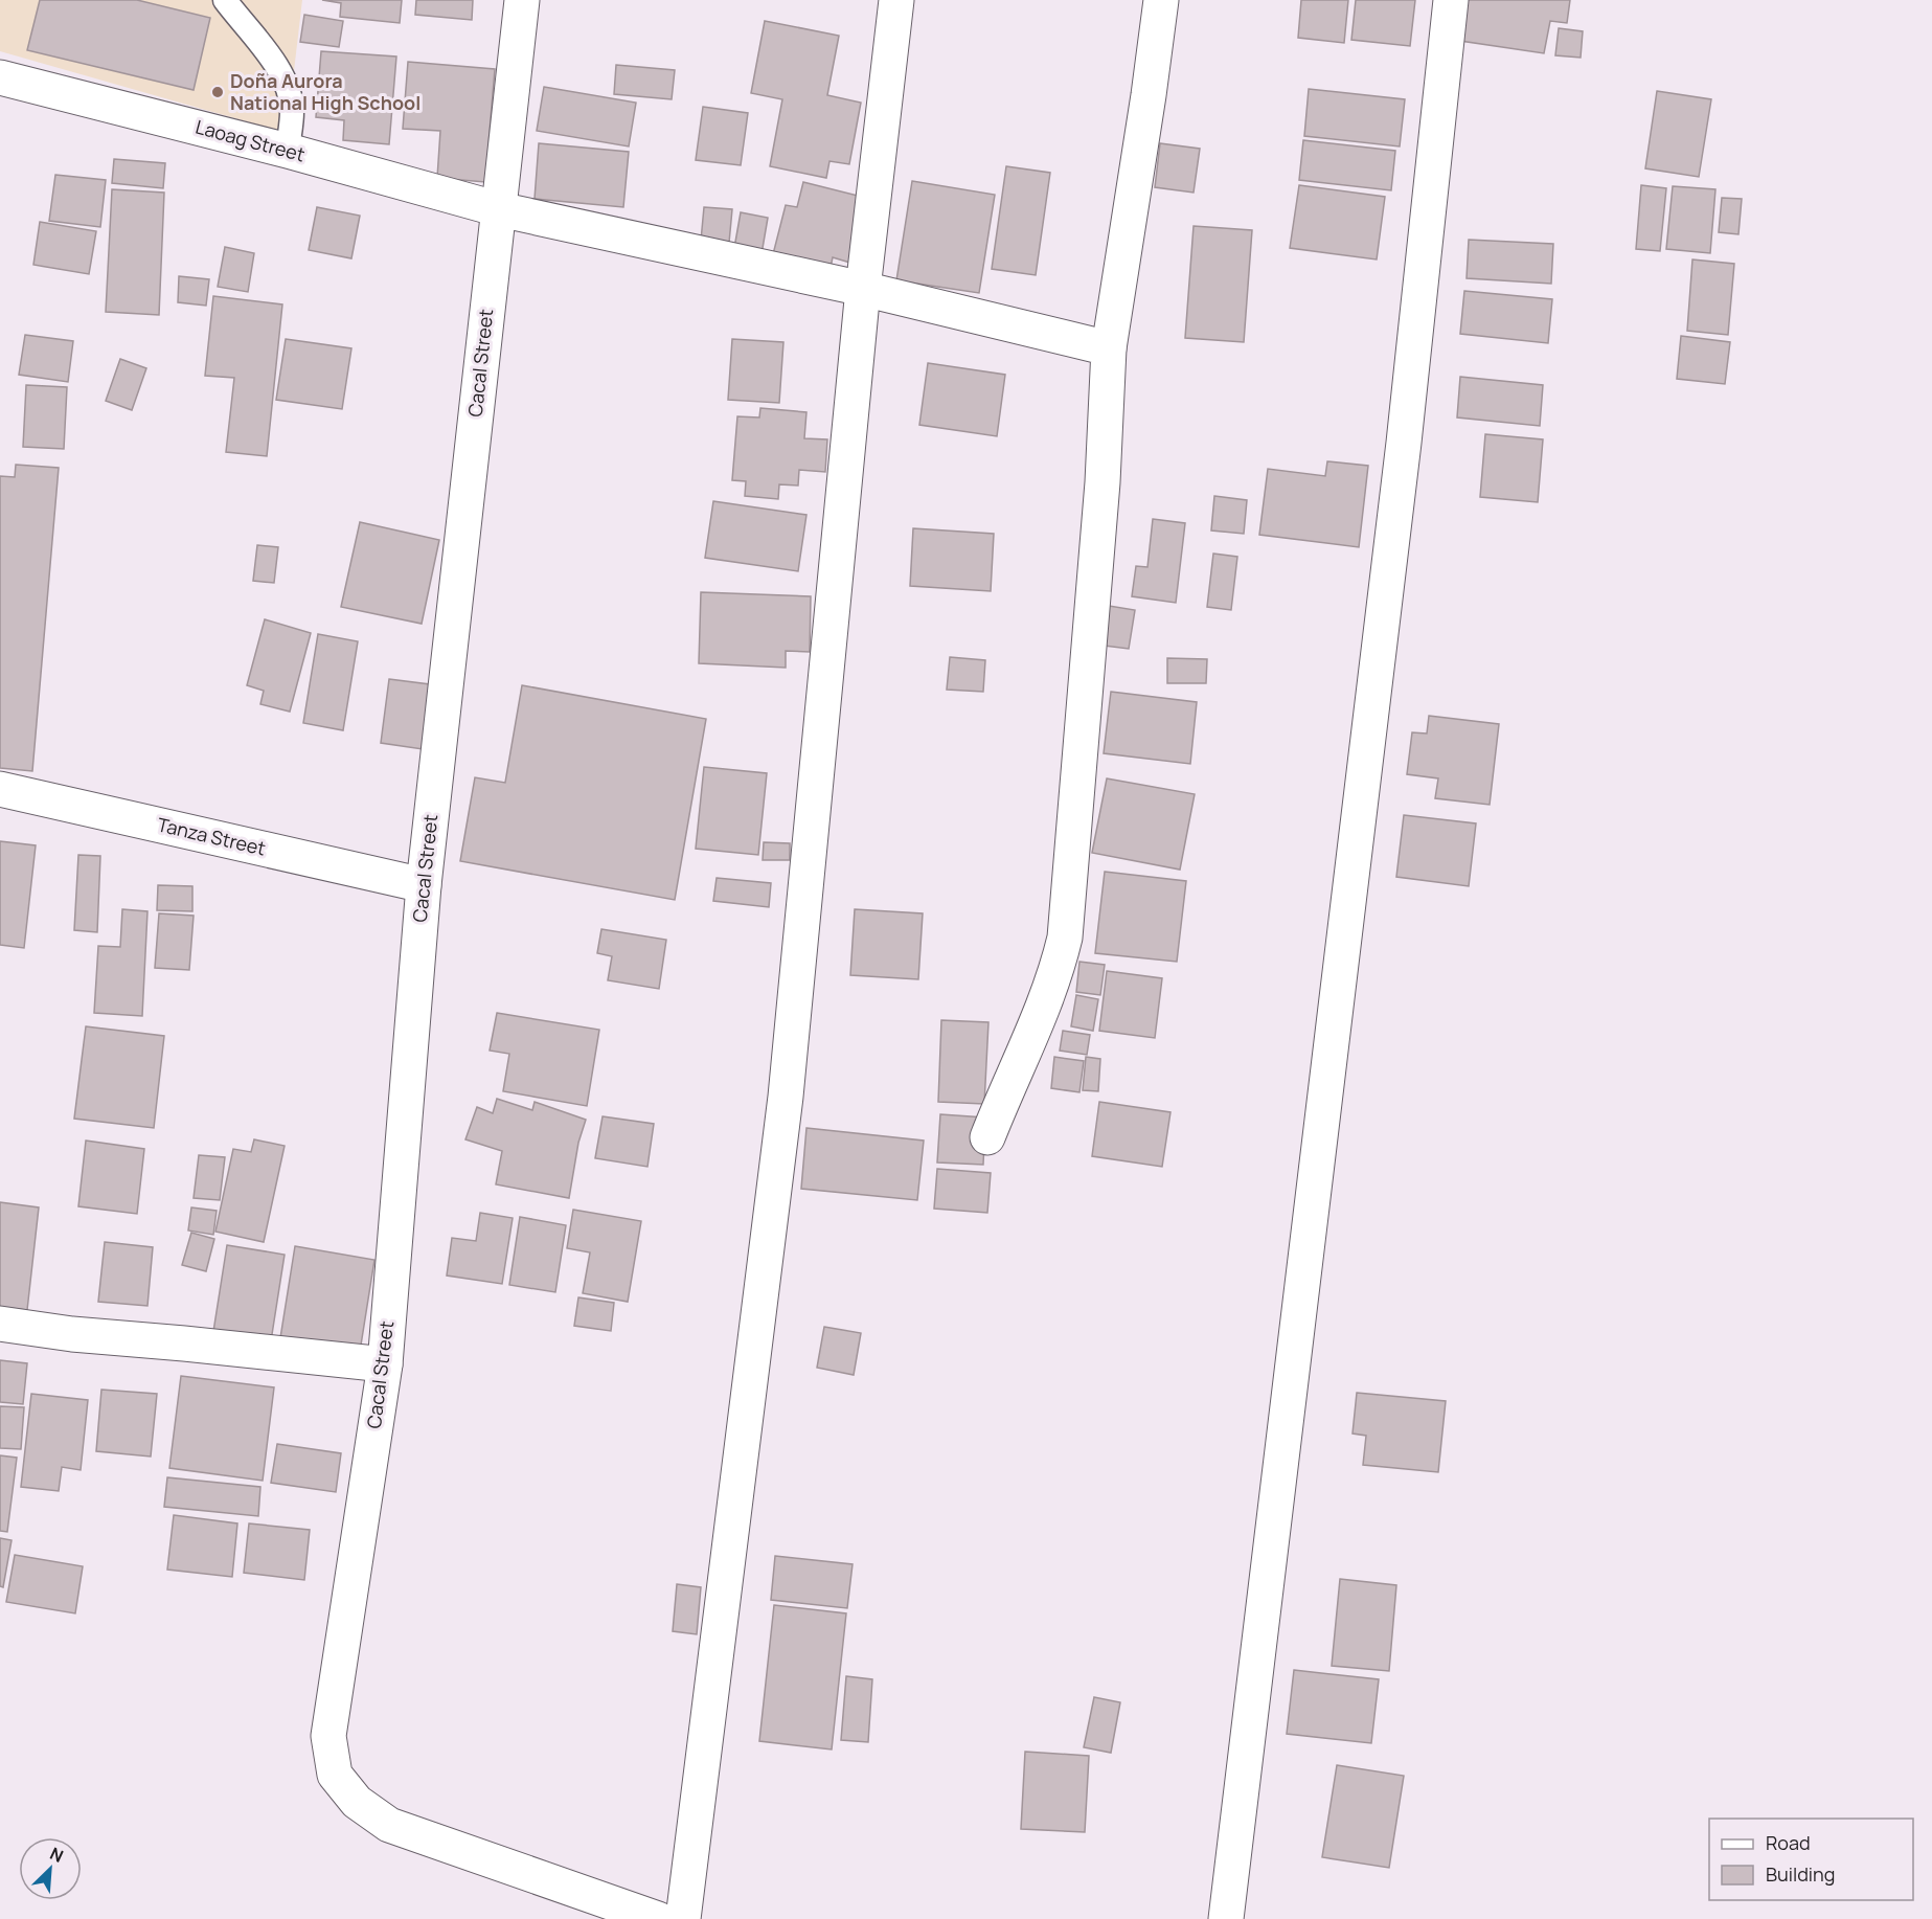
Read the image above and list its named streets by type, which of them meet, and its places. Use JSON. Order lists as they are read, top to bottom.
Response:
{
  "streets": {
    "street": ["Laoag Street", "Cacal Street", "Tanza Street"]
  },
  "crossings": [
    ["Laoag Street", "Cacal Street"],
    ["Cacal Street", "Tanza Street"]
  ],
  "places": ["Doña Aurora National High School"],
  "legend": ["Road", "Building"],
  "north": "top right"
}
